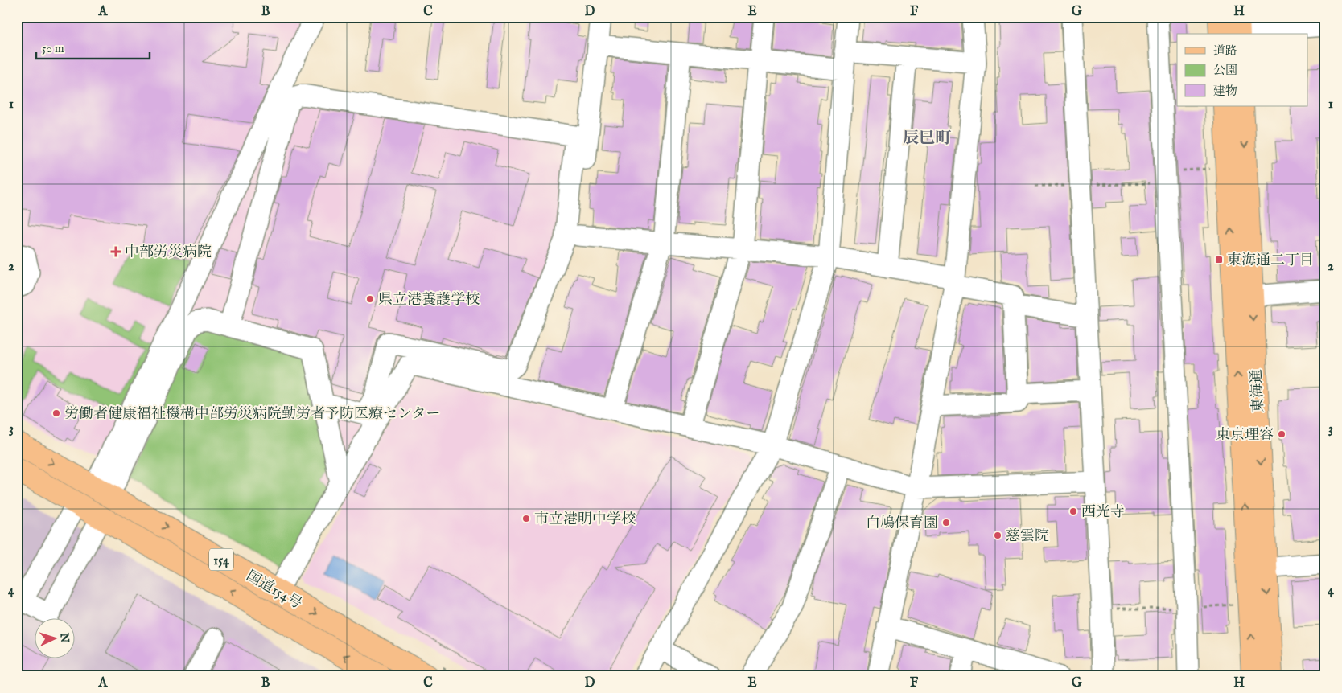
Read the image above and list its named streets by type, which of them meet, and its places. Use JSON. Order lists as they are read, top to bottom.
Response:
{
  "streets": {
    "main road": ["東海通", "154", "国道154号"]
  },
  "districts": ["辰巳町"],
  "places": {
    "health": ["中部労災病院"],
    "transit": ["東海通二丁目"],
    "other": [
      "県立港養護学校",
      "労働者健康福祉機構中部労災病院勤労者予防医療センター",
      "東京理容",
      "西光寺",
      "市立港明中学校",
      "白鳩保育園",
      "慈雲院"
    ]
  },
  "legend": ["道路", "公園", "建物"],
  "scale_bar": "50 m",
  "north": "right",
  "grid": {
    "columns": [
      "A",
      "B",
      "C",
      "D",
      "E",
      "F",
      "G",
      "H"
    ],
    "rows": [
      "1",
      "2",
      "3",
      "4"
    ]
  }
}
